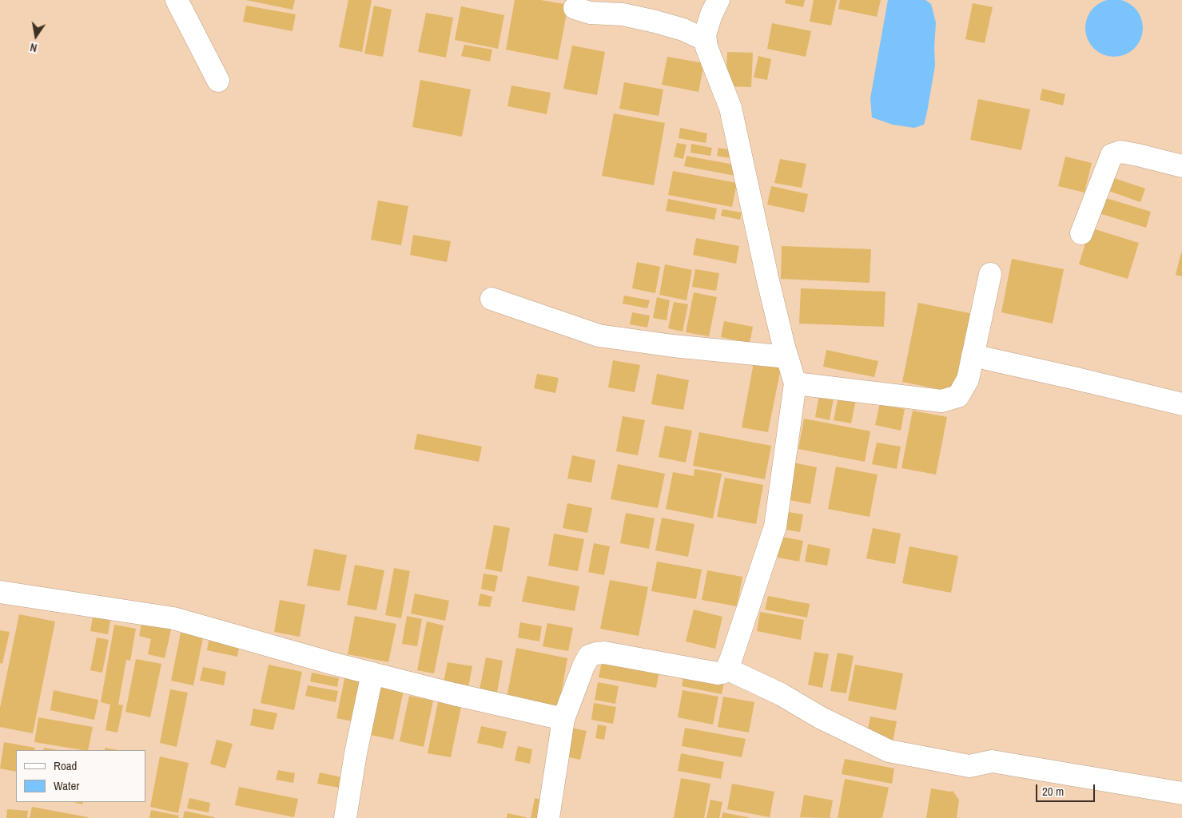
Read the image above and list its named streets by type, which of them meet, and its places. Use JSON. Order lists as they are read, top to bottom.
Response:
{
  "legend": ["Road", "Water"],
  "scale_bar": "20 m",
  "north": "bottom"
}
